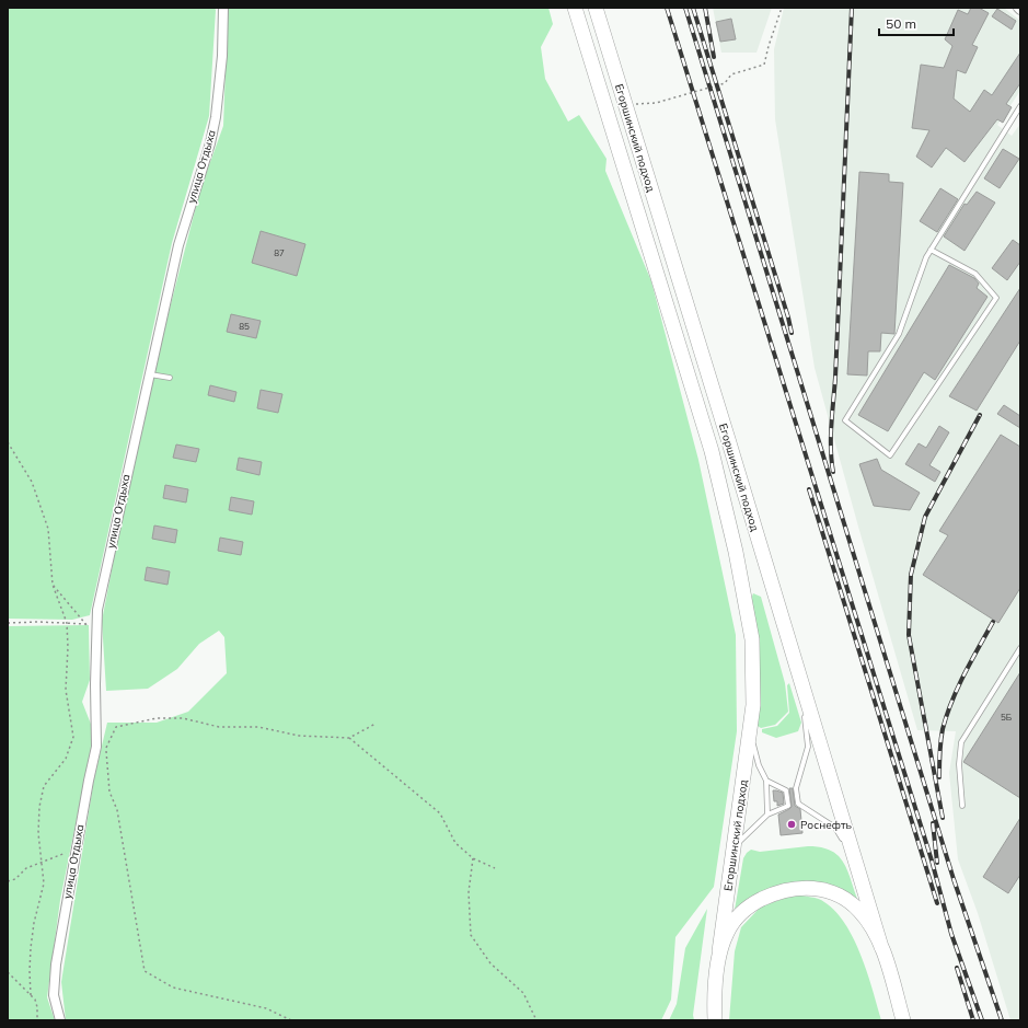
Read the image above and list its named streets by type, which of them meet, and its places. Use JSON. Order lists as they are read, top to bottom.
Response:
{
  "streets": {
    "main road": ["Егоршинский подход"],
    "street": ["улица Отдыха"]
  },
  "places": ["Роснефть"],
  "house_numbers": ["87", "85", "5Б"],
  "scale_bar": "50 m"
}
